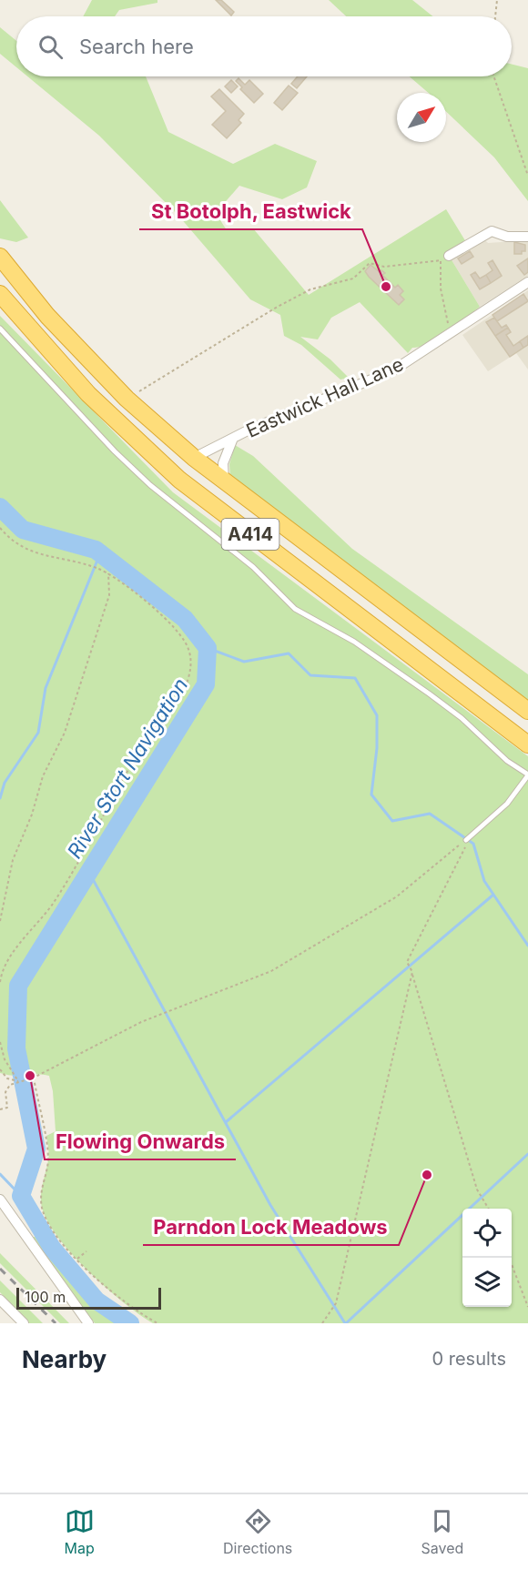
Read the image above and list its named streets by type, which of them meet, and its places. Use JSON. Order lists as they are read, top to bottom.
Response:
{
  "streets": {
    "highway": ["A414"],
    "street": ["Eastwick Hall Lane"]
  },
  "crossings": [
    ["Eastwick Hall Lane", "A414"]
  ],
  "water": ["River Stort Navigation"],
  "places": ["St Botolph, Eastwick", "Flowing Onwards", "Parndon Lock Meadows"],
  "scale_bar": "100 m",
  "north": "top right",
  "page": {
    "search": "Search here",
    "scale": "100 m",
    "heading": ["Nearby", "0 results"],
    "nav": ["Map", "Directions", "Saved"]
  }
}
